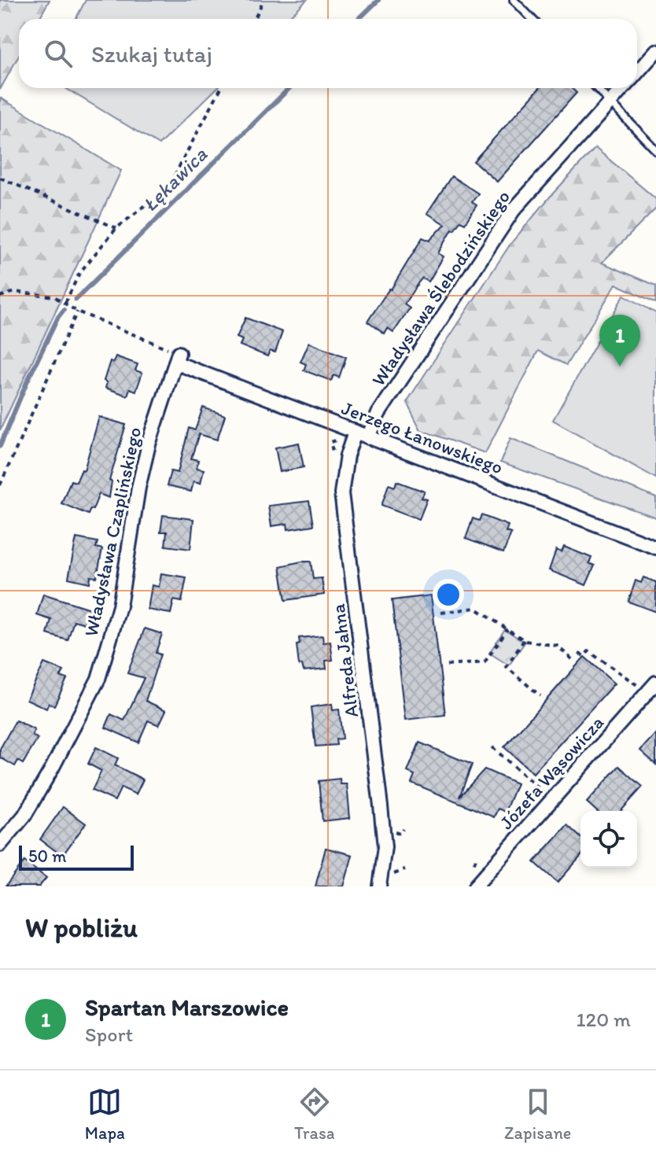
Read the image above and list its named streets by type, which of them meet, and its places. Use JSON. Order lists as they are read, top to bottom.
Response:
{
  "streets": {
    "street": [
      "Władysława Ślebodzińskiego",
      "Jerzego Łanowskiego",
      "Władysława Czaplińskiego",
      "Alfreda Jahna",
      "Józefa Wąsowicza"
    ]
  },
  "crossings": [
    ["Władysława Ślebodzińskiego", "Jerzego Łanowskiego"],
    ["Jerzego Łanowskiego", "Władysława Czaplińskiego"],
    ["Jerzego Łanowskiego", "Alfreda Jahna"]
  ],
  "water": ["Łękawica"],
  "scale_bar": "50 m",
  "page": {
    "search": "Szukaj tutaj",
    "pins": "1",
    "scale": "50 m",
    "heading": "W pobliżu",
    "list": [
      {
        "mark": "1",
        "name": "Spartan Marszowice",
        "note": "Sport",
        "value": "120 m"
      }
    ],
    "nav": ["Mapa", "Trasa", "Zapisane"]
  }
}
